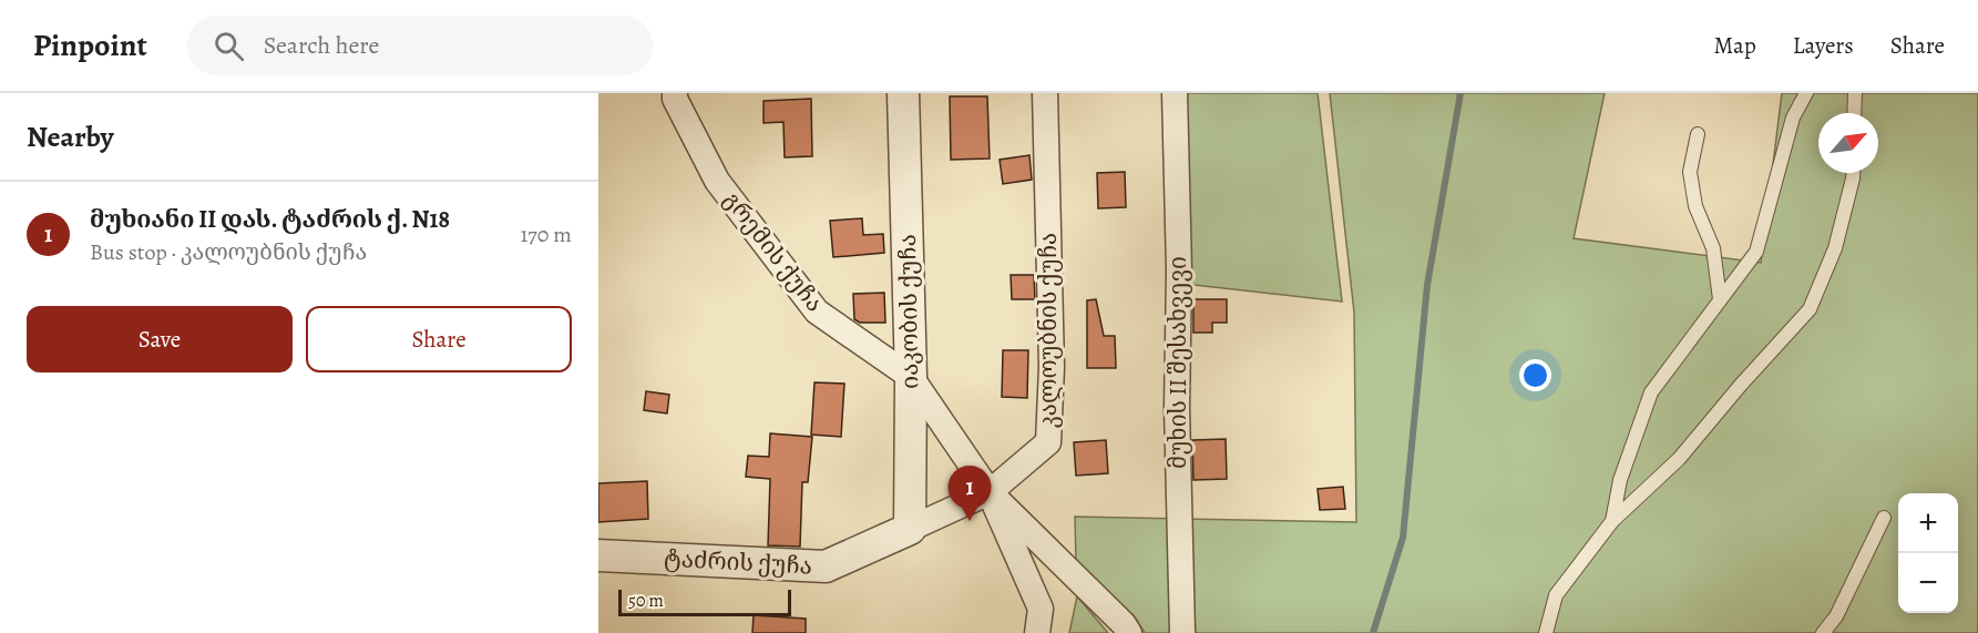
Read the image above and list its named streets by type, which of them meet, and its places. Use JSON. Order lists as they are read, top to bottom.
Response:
{
  "streets": {
    "street": [
      "გრემის ქუჩა",
      "იაკობის ქუჩა",
      "კალოუბნის ქუჩა",
      "მუხის II შესახვევი",
      "ტაძრის ქუჩა"
    ]
  },
  "crossings": [
    ["გრემის ქუჩა", "იაკობის ქუჩა"],
    ["იაკობის ქუჩა", "კალოუბნის ქუჩა"],
    ["იაკობის ქუჩა", "ტაძრის ქუჩა"],
    ["კალოუბნის ქუჩა", "ტაძრის ქუჩა"]
  ],
  "scale_bar": "50 m",
  "north": "top right",
  "page": {
    "header": "Pinpoint",
    "search": "Search here",
    "nav": ["Map", "Layers", "Share"],
    "heading": "Nearby",
    "list": [
      {
        "mark": "1",
        "name": "მუხიანი II დას. ტაძრის ქ. N18",
        "note": "Bus stop · კალოუბნის ქუჩა",
        "value": "170 m"
      }
    ],
    "buttons": ["Save", "Share"],
    "pins": "1",
    "map_buttons": ["+", "−"],
    "scale": "50 m"
  }
}
